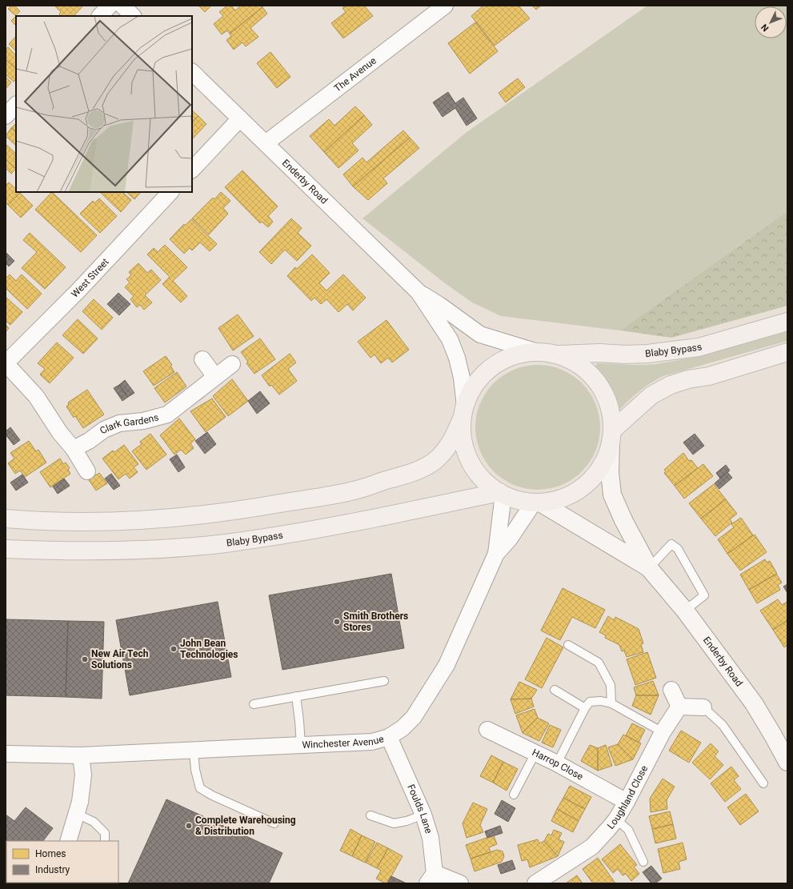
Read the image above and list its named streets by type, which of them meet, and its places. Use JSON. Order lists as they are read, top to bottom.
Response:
{
  "streets": {
    "main road": ["Enderby Road", "Blaby Bypass"],
    "street": [
      "The Avenue",
      "West Street",
      "Clark Gardens",
      "Winchester Avenue",
      "Harrop Close",
      "Loughland Close",
      "Foulds Lane"
    ]
  },
  "crossings": [
    ["The Avenue", "Enderby Road"],
    ["Blaby Bypass", "Winchester Avenue"],
    ["Winchester Avenue", "Foulds Lane"],
    ["Harrop Close", "Loughland Close"]
  ],
  "places": [
    "Smith Brothers Stores",
    "John Bean Technologies",
    "New Air Tech Solutions",
    "Complete Warehousing & Distribution"
  ],
  "legend": ["Homes", "Industry"],
  "north": "bottom left"
}
